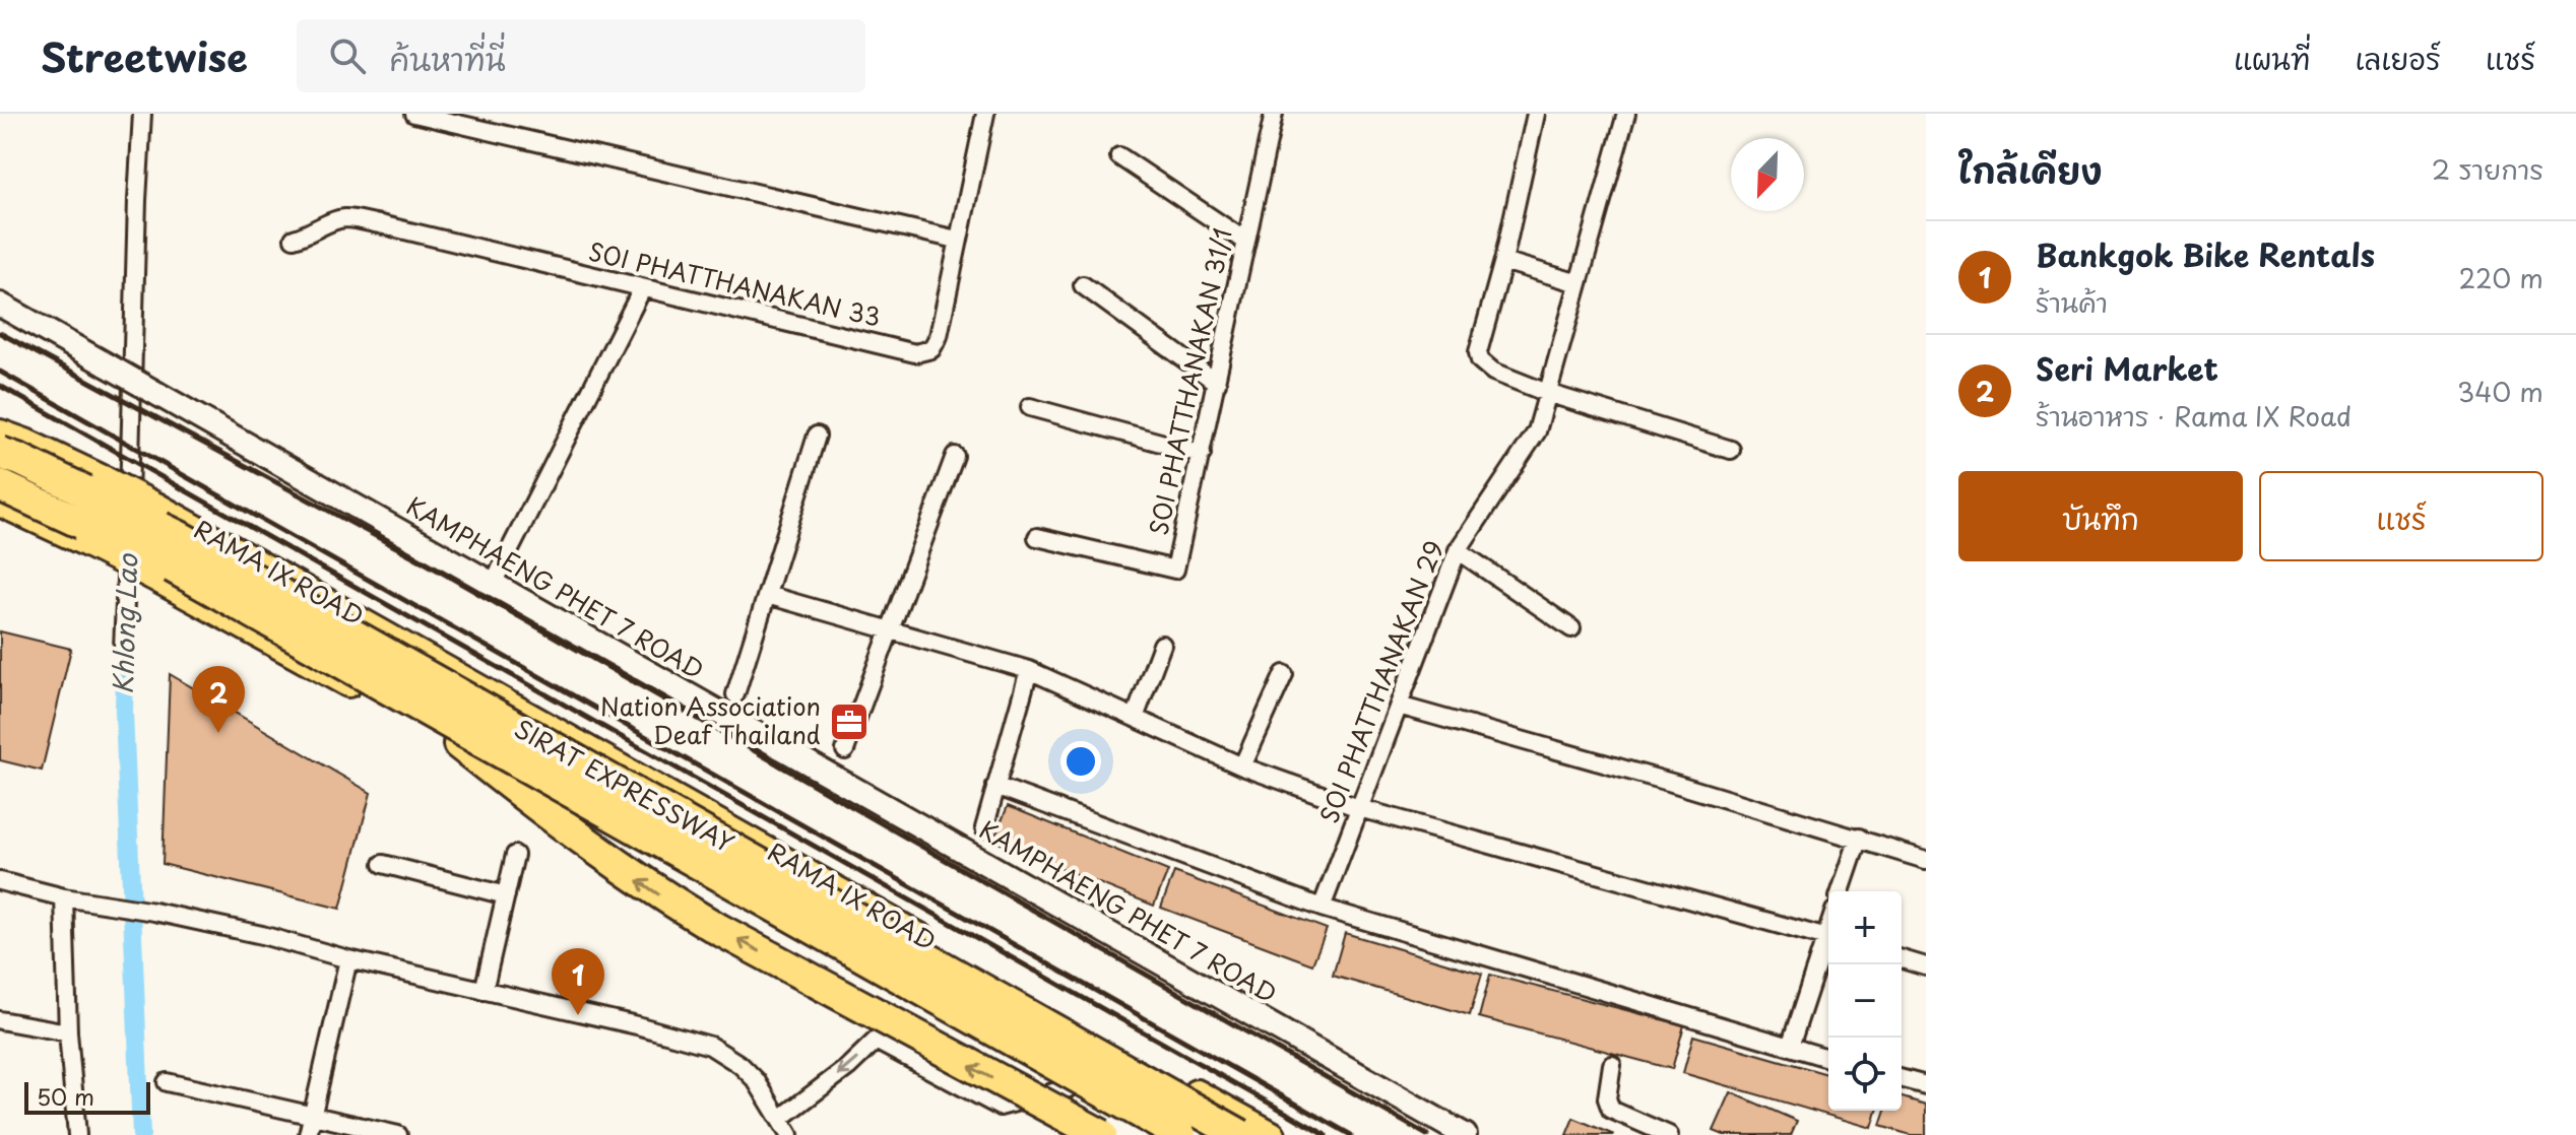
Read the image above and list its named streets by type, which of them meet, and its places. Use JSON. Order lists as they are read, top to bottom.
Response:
{
  "streets": {
    "highway": ["SIRAT EXPRESSWAY"],
    "main road": ["RAMA IX ROAD"],
    "street": [
      "SOI PHATTHANAKAN 33",
      "SOI PHATTHANAKAN 31/1",
      "KAMPHAENG PHET 7 ROAD",
      "SOI PHATTHANAKAN 29"
    ]
  },
  "water": ["Khlong Lao"],
  "places": {
    "office": ["Nation Association Deaf Thailand"]
  },
  "scale_bar": "50 m",
  "north": "bottom left",
  "page": {
    "header": "Streetwise",
    "search": "ค้นหาที่นี่",
    "nav": ["แผนที่", "เลเยอร์", "แชร์"],
    "heading": ["ใกล้เคียง", "2 รายการ"],
    "list": [
      {
        "mark": "1",
        "name": "Bankgok Bike Rentals",
        "note": "ร้านค้า",
        "value": "220 m"
      },
      {
        "mark": "2",
        "name": "Seri Market",
        "note": "ร้านอาหาร · Rama IX Road",
        "value": "340 m"
      }
    ],
    "buttons": ["บันทึก", "แชร์"],
    "pins": ["2", "1"],
    "map_buttons": ["+", "−"],
    "scale": "50 m"
  }
}
